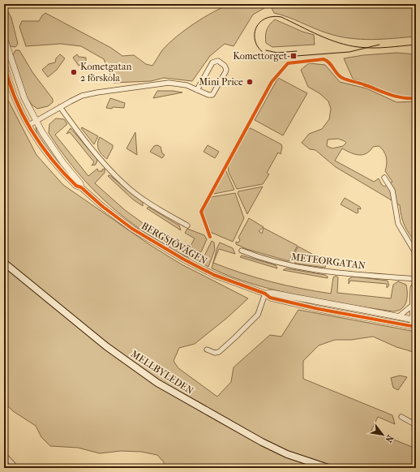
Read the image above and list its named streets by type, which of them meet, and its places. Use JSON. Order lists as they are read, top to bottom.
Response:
{
  "streets": {
    "main road": ["MELLBYLEDEN"],
    "street": ["BERGSJÖVÄGEN", "METEORGATAN"]
  },
  "places": {
    "transit": ["Komettorget"],
    "other": ["Kometgatan 2 förskola", "Mini Price"]
  },
  "north": "bottom right"
}
